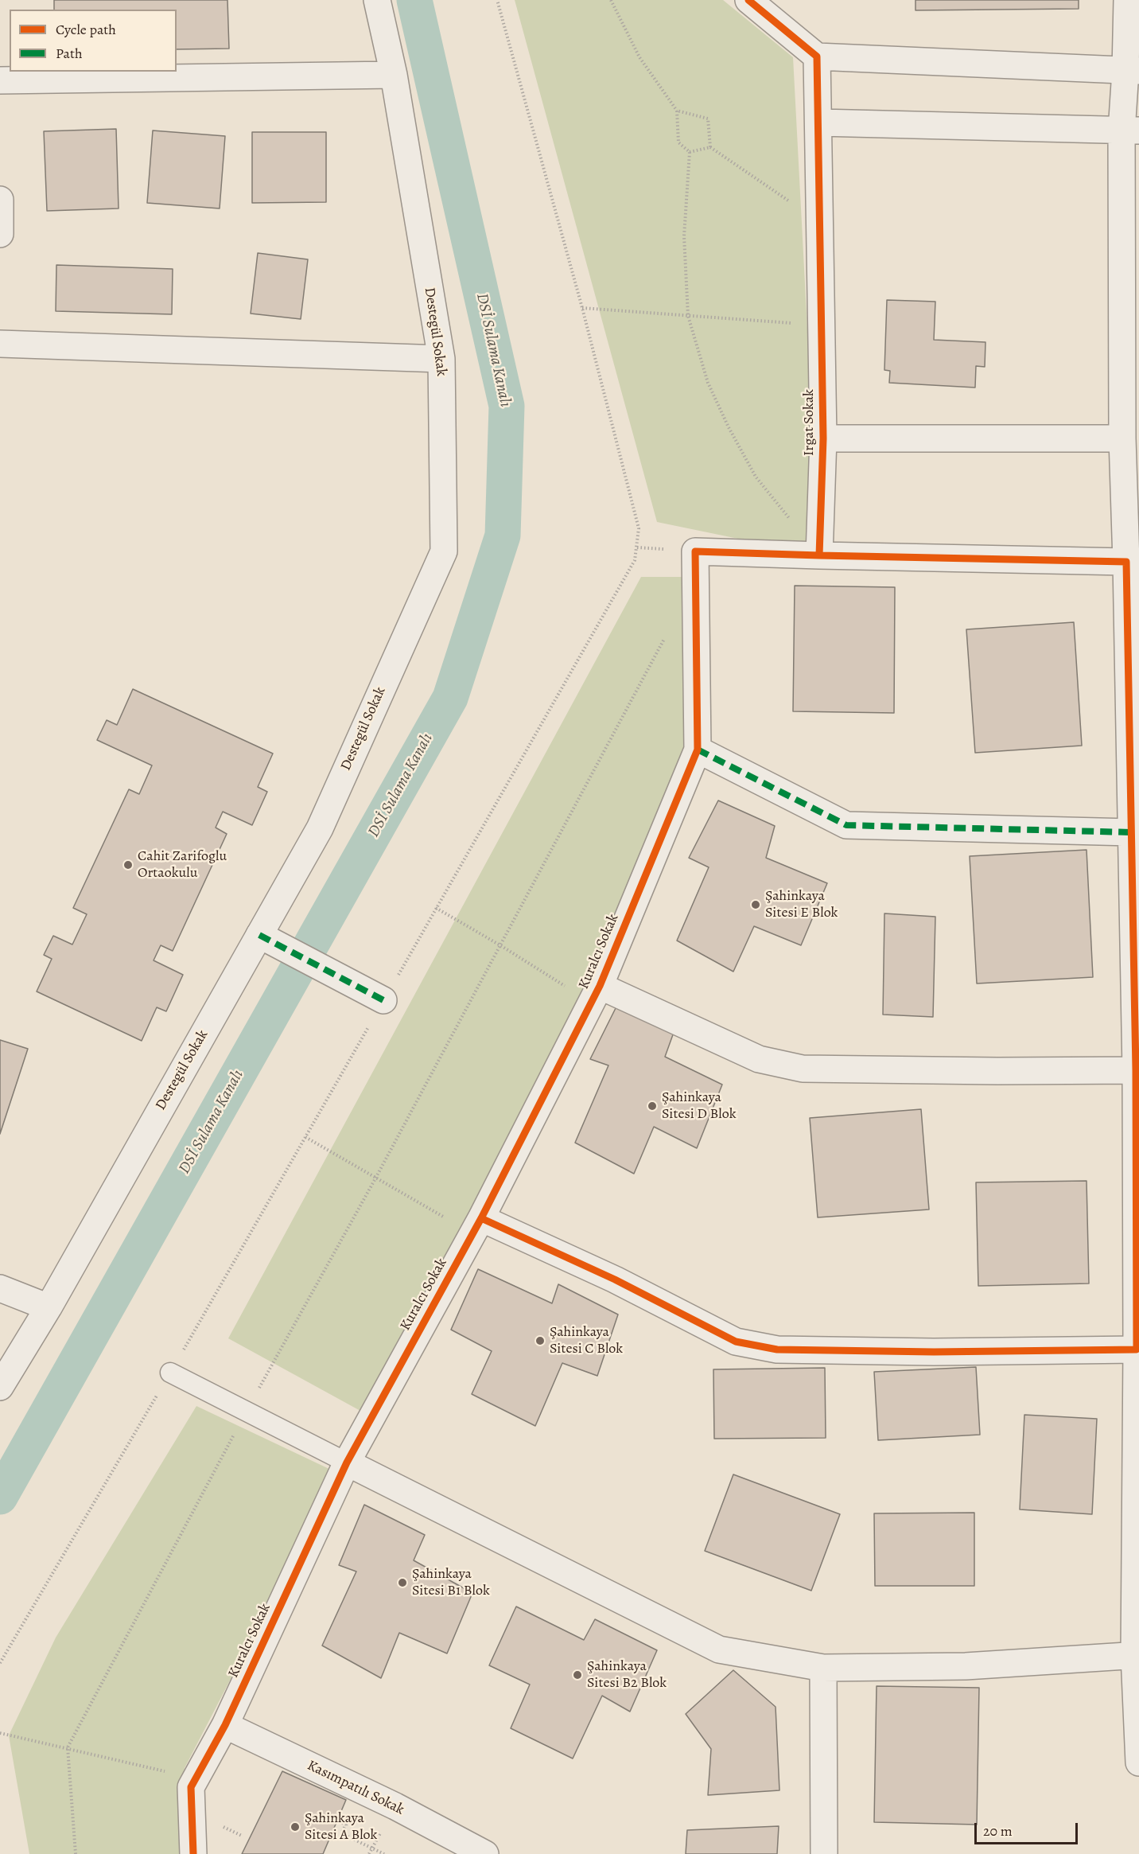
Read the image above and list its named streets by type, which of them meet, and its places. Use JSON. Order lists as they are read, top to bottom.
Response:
{
  "streets": {
    "street": [
      "Destegül Sokak",
      "Irgat Sokak",
      "Kuralcı Sokak",
      "Kasımpatılı Sokak"
    ]
  },
  "crossings": [
    ["Kuralcı Sokak", "Kasımpatılı Sokak"]
  ],
  "water": ["DSİ Sulama Kanalı"],
  "places": [
    "Cahit Zarifoglu Ortaokulu",
    "Şahinkaya Sitesi E Blok",
    "Şahinkaya Sitesi D Blok",
    "Şahinkaya Sitesi C Blok",
    "Şahinkaya Sitesi B1 Blok",
    "Şahinkaya Sitesi B2 Blok",
    "Şahinkaya Sitesi A Blok"
  ],
  "legend": ["Cycle path", "Path"],
  "scale_bar": "20 m"
}
